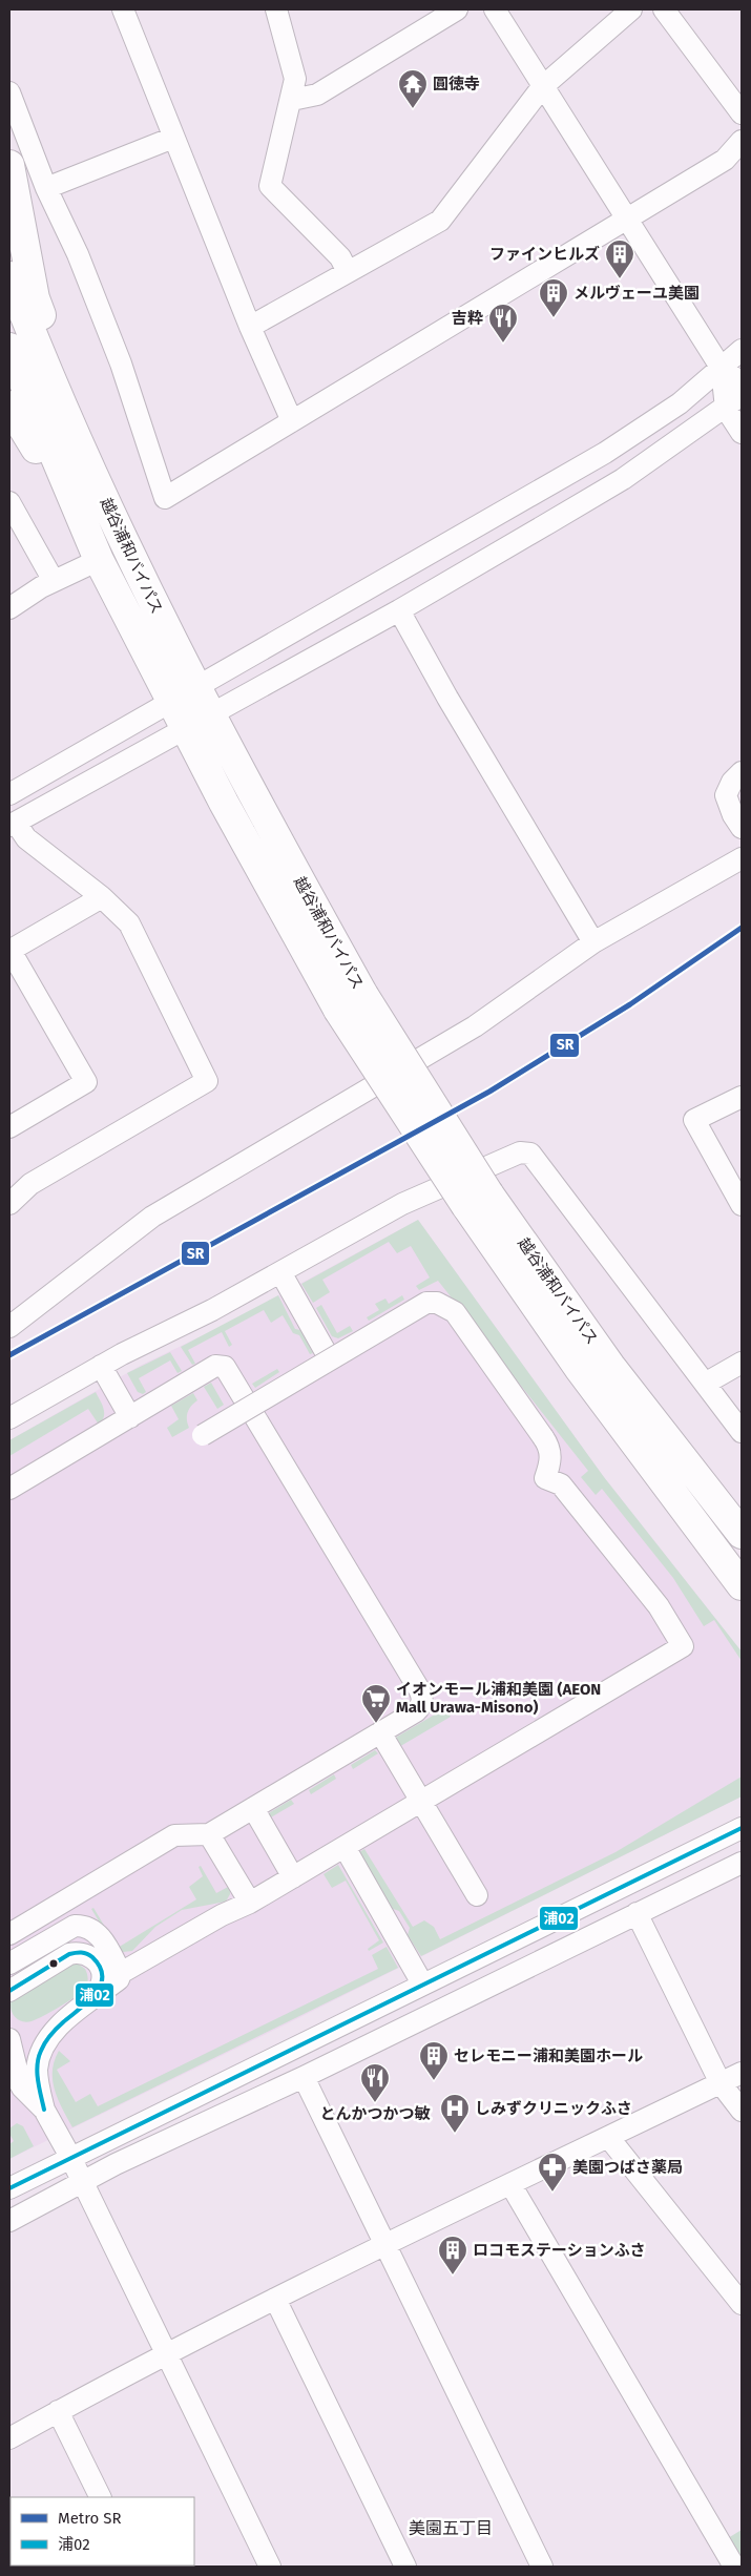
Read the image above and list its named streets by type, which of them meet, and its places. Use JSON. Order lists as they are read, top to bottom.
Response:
{
  "streets": {
    "highway": ["越谷浦和バイパス"]
  },
  "districts": ["美園五丁目"],
  "places": {
    "temple": ["圓徳寺"],
    "building": [
      "ファインヒルズ",
      "メルヴェーユ美園",
      "セレモニー浦和美園ホール",
      "ロコモステーションふさ"
    ],
    "restaurant": ["吉粋", "とんかつかつ敏"],
    "supermarket": ["イオンモール浦和美園 (AEON Mall Urawa-Misono)"],
    "hospital": ["しみずクリニックふさ"],
    "pharmacy": ["美園つばさ薬局"]
  },
  "lines": ["metro line SR", "transit line 浦02"],
  "legend": ["Metro SR", "浦02"]
}
